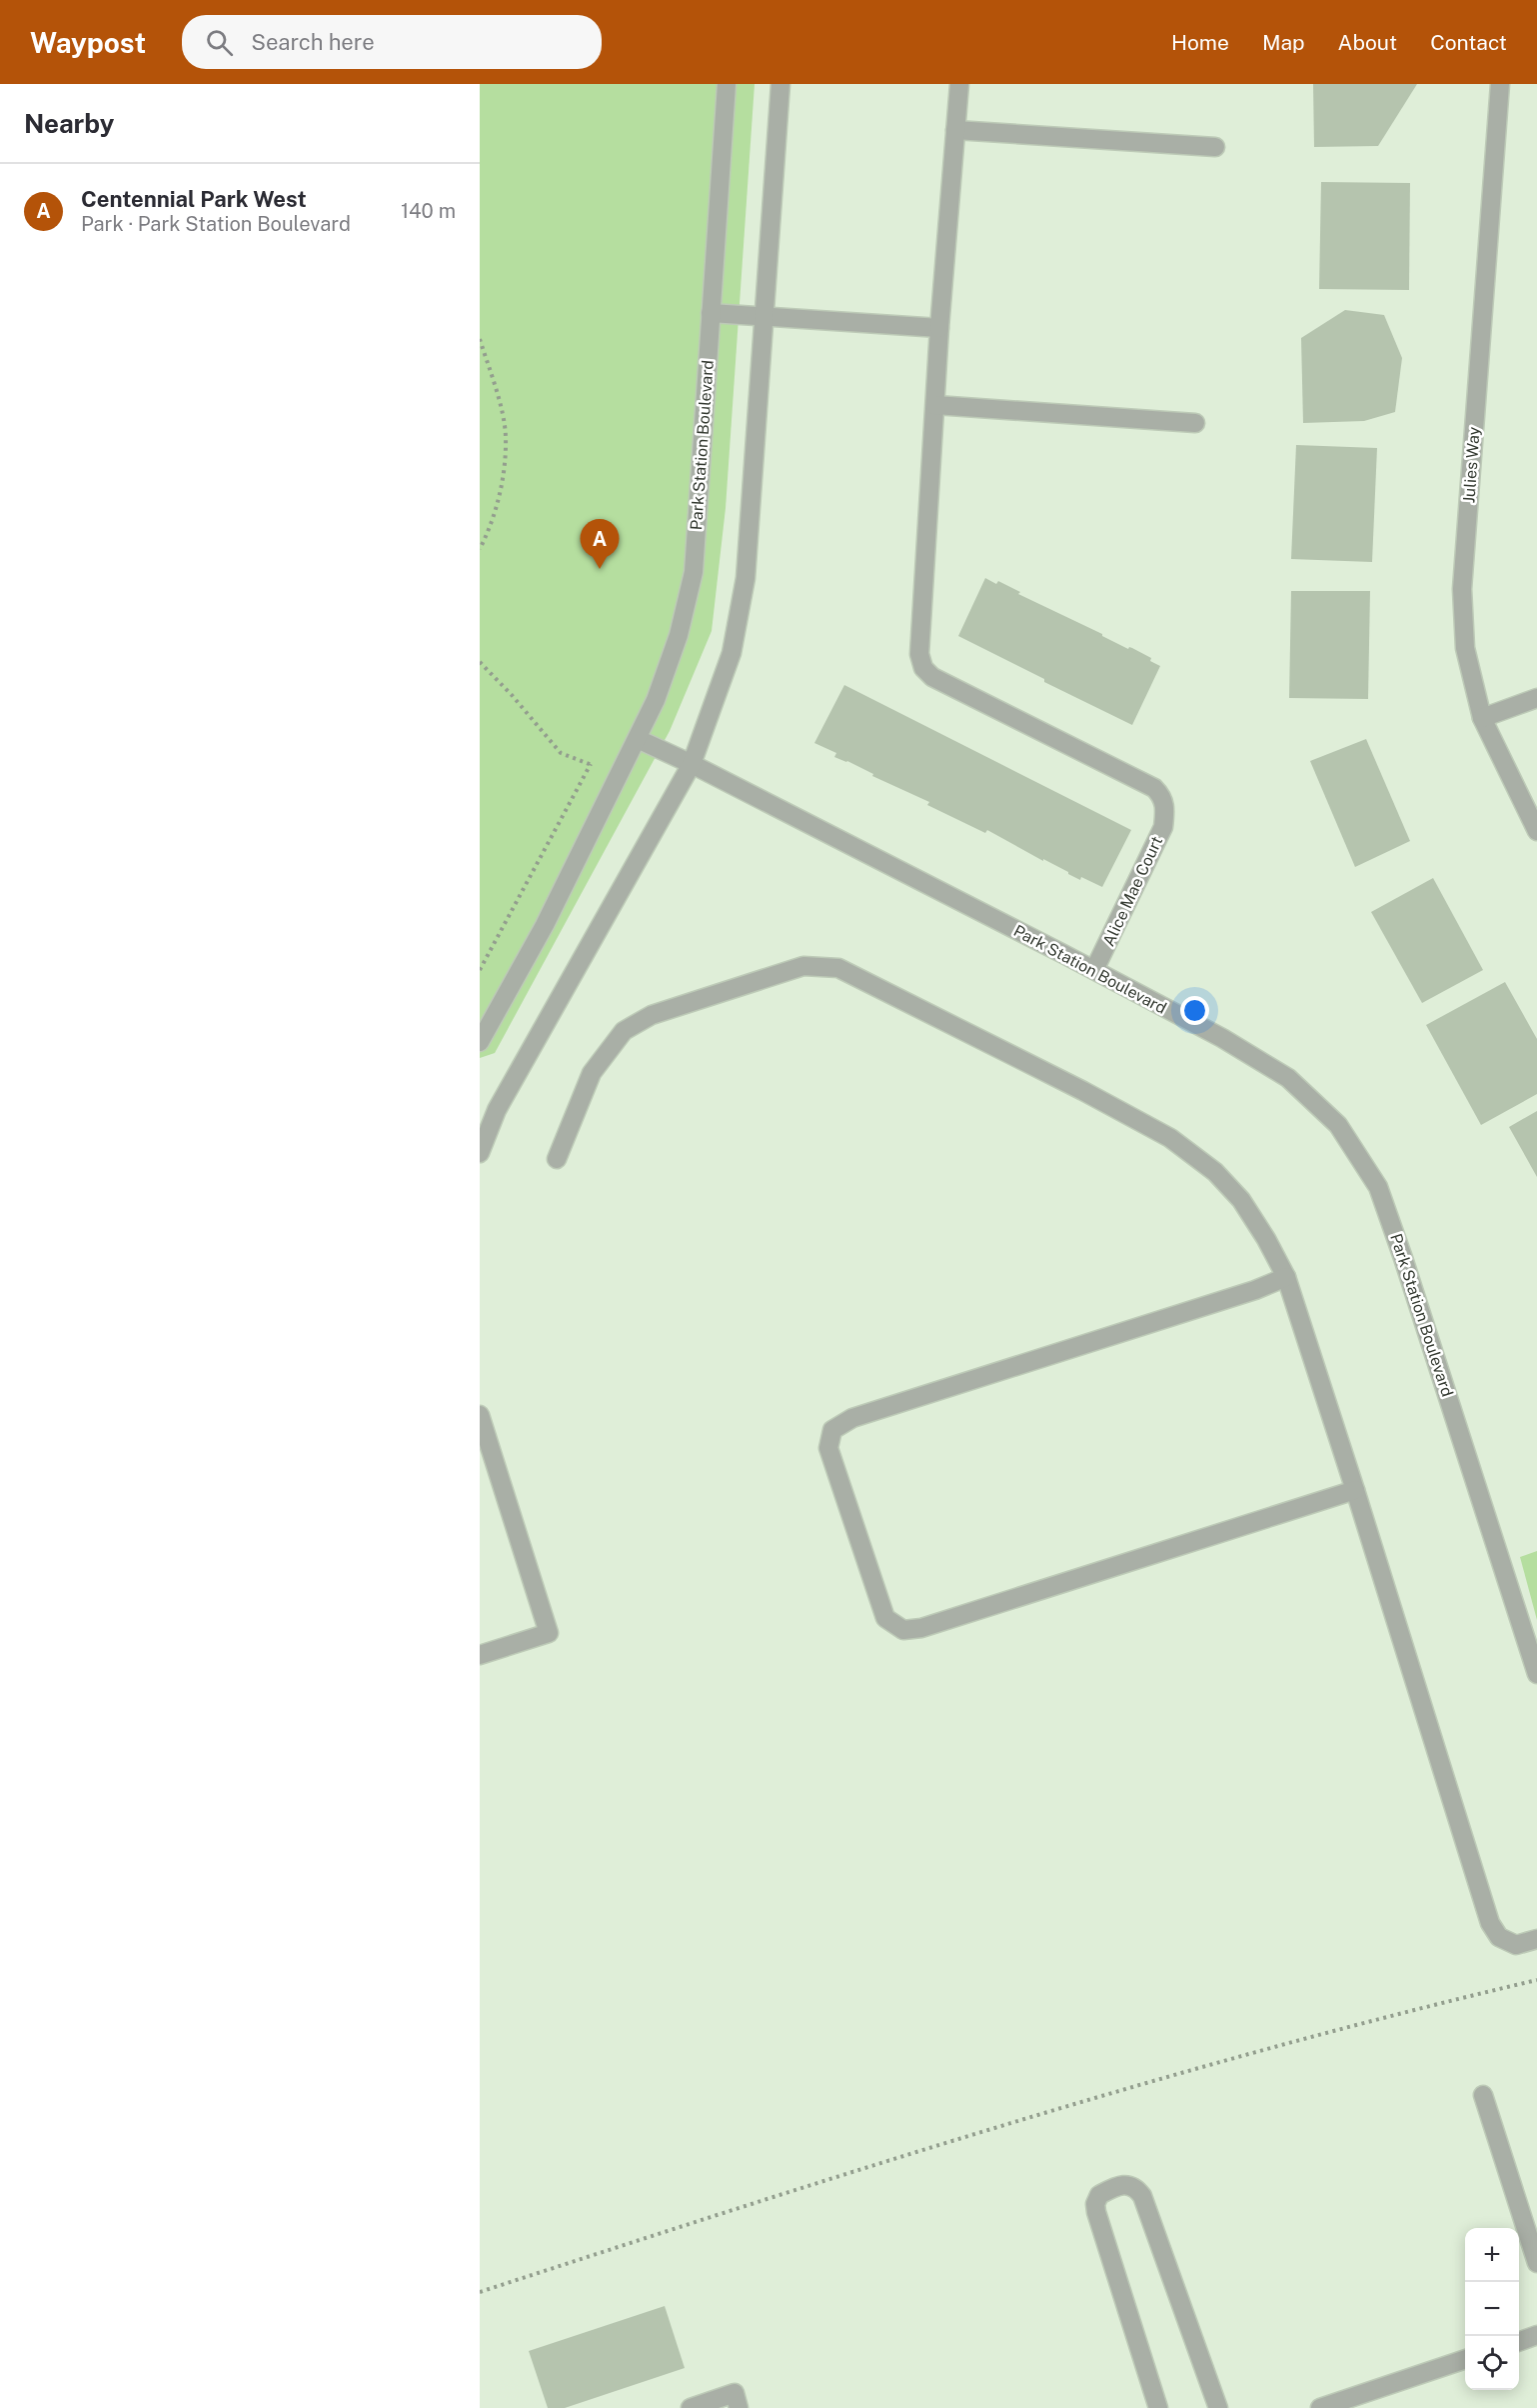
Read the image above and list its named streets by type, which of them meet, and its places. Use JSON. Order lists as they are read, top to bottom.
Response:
{
  "streets": {
    "street": ["Park Station Boulevard", "Julies Way", "Alice Mae Court"]
  },
  "crossings": [
    ["Park Station Boulevard", "Alice Mae Court"]
  ],
  "page": {
    "header": "Waypost",
    "search": "Search here",
    "nav": [
      "Home",
      "Map",
      "About",
      "Contact"
    ],
    "heading": "Nearby",
    "list": [
      {
        "mark": "A",
        "name": "Centennial Park West",
        "note": "Park · Park Station Boulevard",
        "value": "140 m"
      }
    ],
    "pins": "A",
    "map_buttons": ["+", "−"]
  }
}
